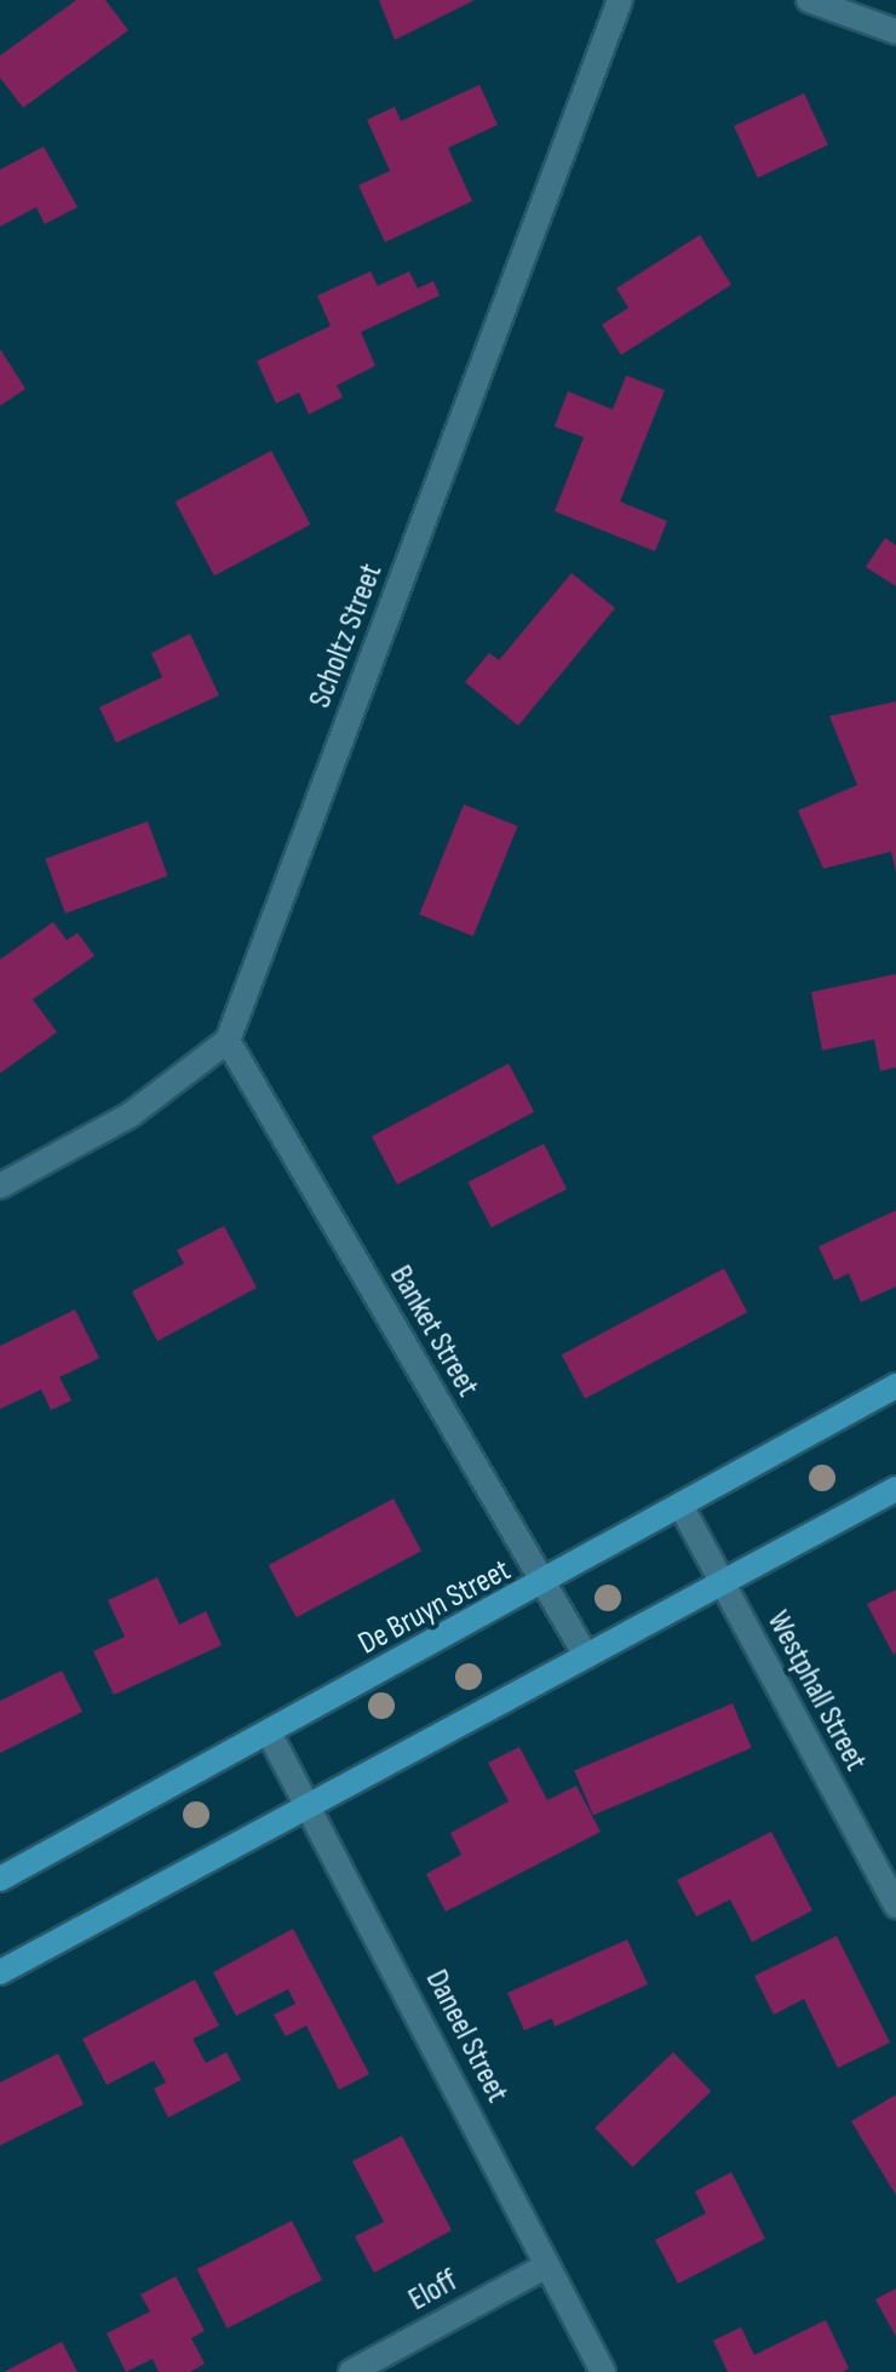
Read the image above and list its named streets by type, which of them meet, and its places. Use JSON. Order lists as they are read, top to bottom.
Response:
{
  "streets": {
    "street": [
      "Scholtz Street",
      "Banket Street",
      "De Bruyn Street",
      "Westphall Street",
      "Daneel Street",
      "Eloff"
    ]
  },
  "crossings": [
    ["Scholtz Street", "Banket Street"],
    ["Banket Street", "De Bruyn Street"],
    ["De Bruyn Street", "Westphall Street"],
    ["De Bruyn Street", "Daneel Street"],
    ["Daneel Street", "Eloff"]
  ]
}
